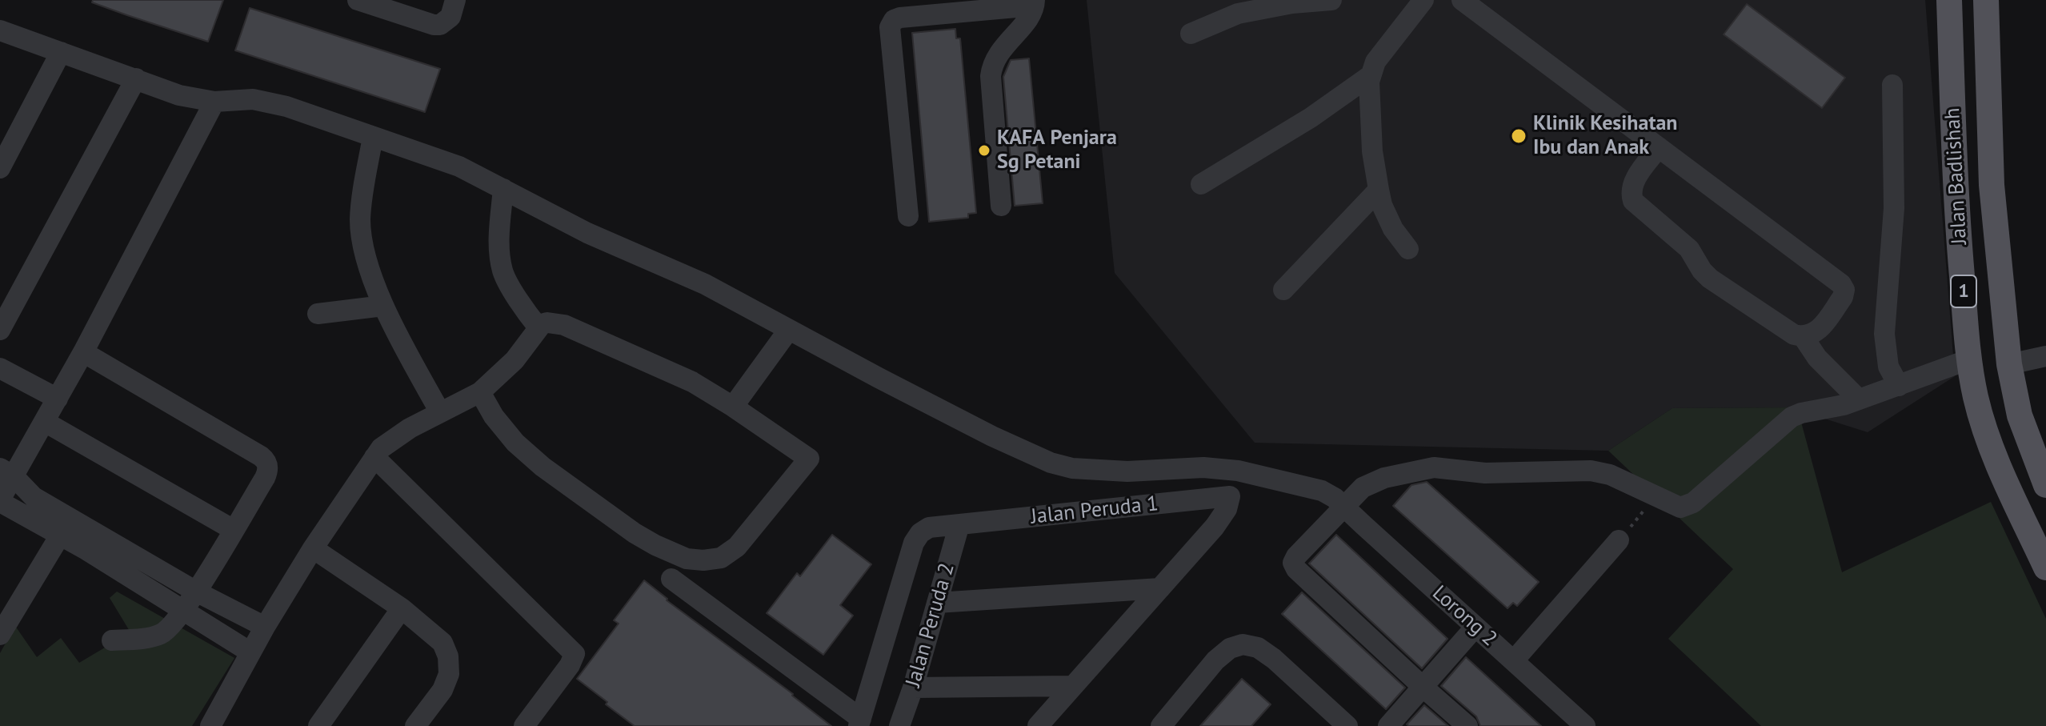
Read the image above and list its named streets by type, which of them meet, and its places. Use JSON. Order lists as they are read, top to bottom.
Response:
{
  "streets": {
    "main road": ["Jalan Badlishah", "1"],
    "street": ["Jalan Peruda 1", "Lorong 2", "Jalan Peruda 2"]
  },
  "crossings": [
    ["Jalan Peruda 1", "Jalan Peruda 2"]
  ],
  "places": ["Klinik Kesihatan Ibu dan Anak", "KAFA Penjara Sg Petani"]
}
